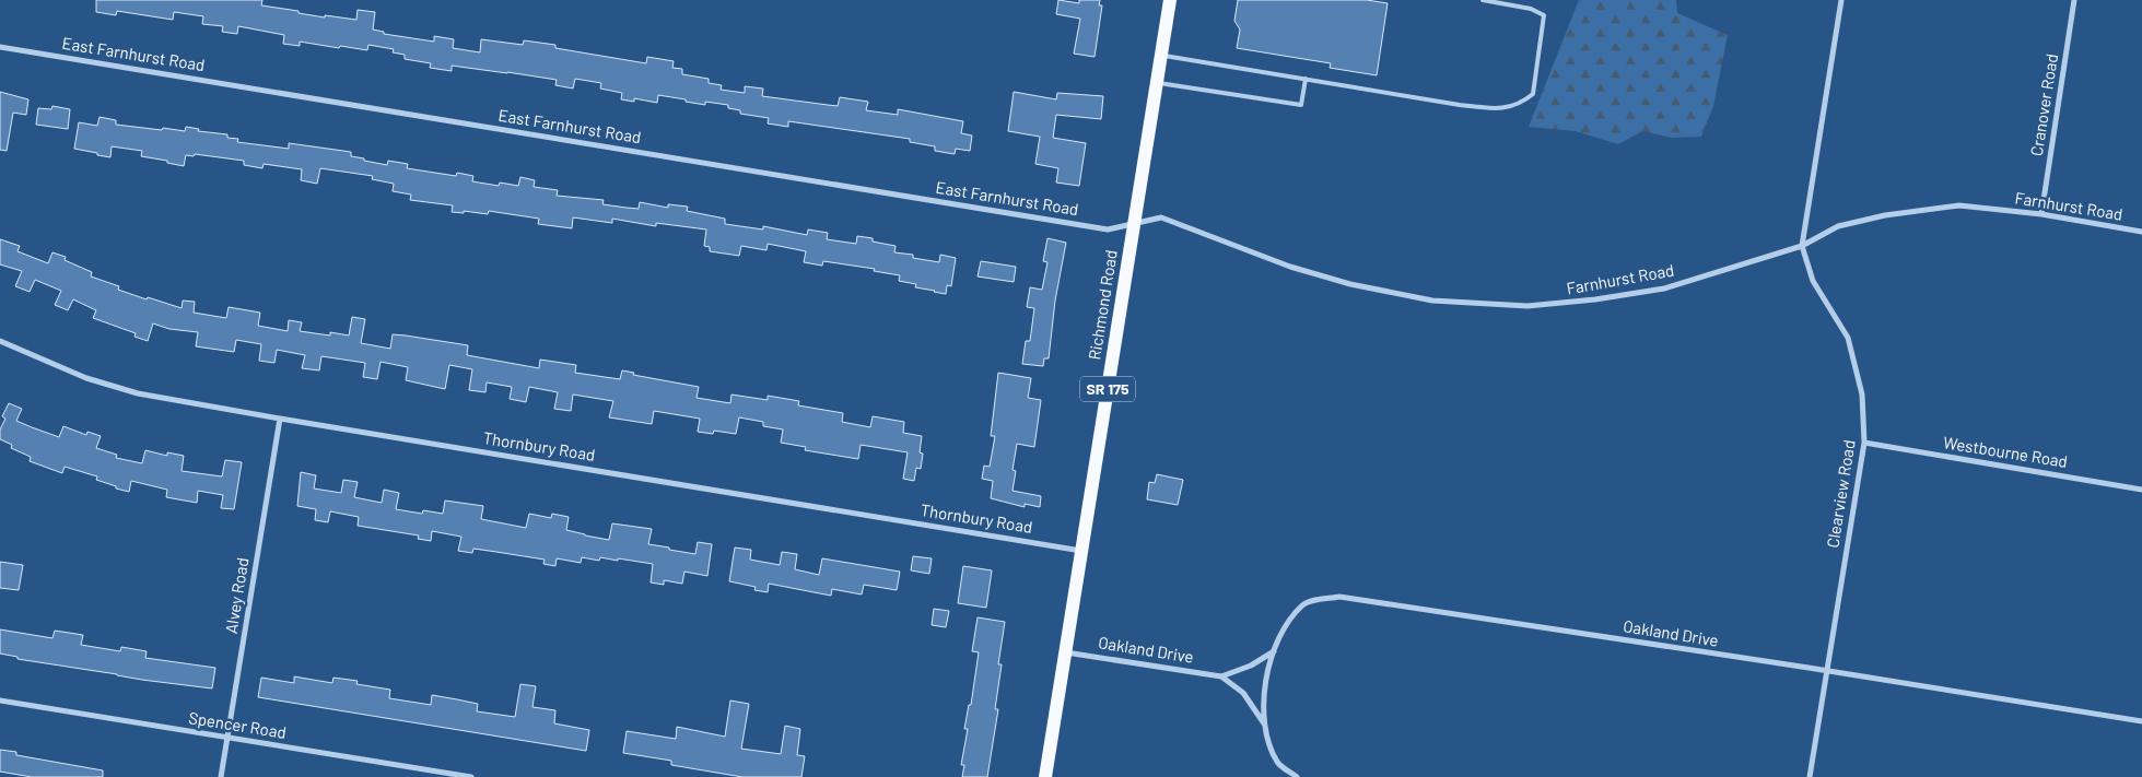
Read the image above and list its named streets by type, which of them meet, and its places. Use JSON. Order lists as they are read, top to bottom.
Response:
{
  "streets": {
    "main road": ["Richmond Road", "SR 175"],
    "street": [
      "East Farnhurst Road",
      "Cranover Road",
      "Farnhurst Road",
      "Thornbury Road",
      "Westbourne Road",
      "Clearview Road",
      "Alvey Road",
      "Oakland Drive",
      "Spencer Road"
    ]
  },
  "crossings": [
    ["East Farnhurst Road", "Farnhurst Road"],
    ["East Farnhurst Road", "Richmond Road"],
    ["Cranover Road", "Farnhurst Road"],
    ["Farnhurst Road", "Richmond Road"],
    ["Farnhurst Road", "Clearview Road"],
    ["Richmond Road", "Thornbury Road"],
    ["Richmond Road", "Oakland Drive"],
    ["Thornbury Road", "Alvey Road"],
    ["Westbourne Road", "Clearview Road"],
    ["Clearview Road", "Oakland Drive"],
    ["Alvey Road", "Spencer Road"]
  ]
}
